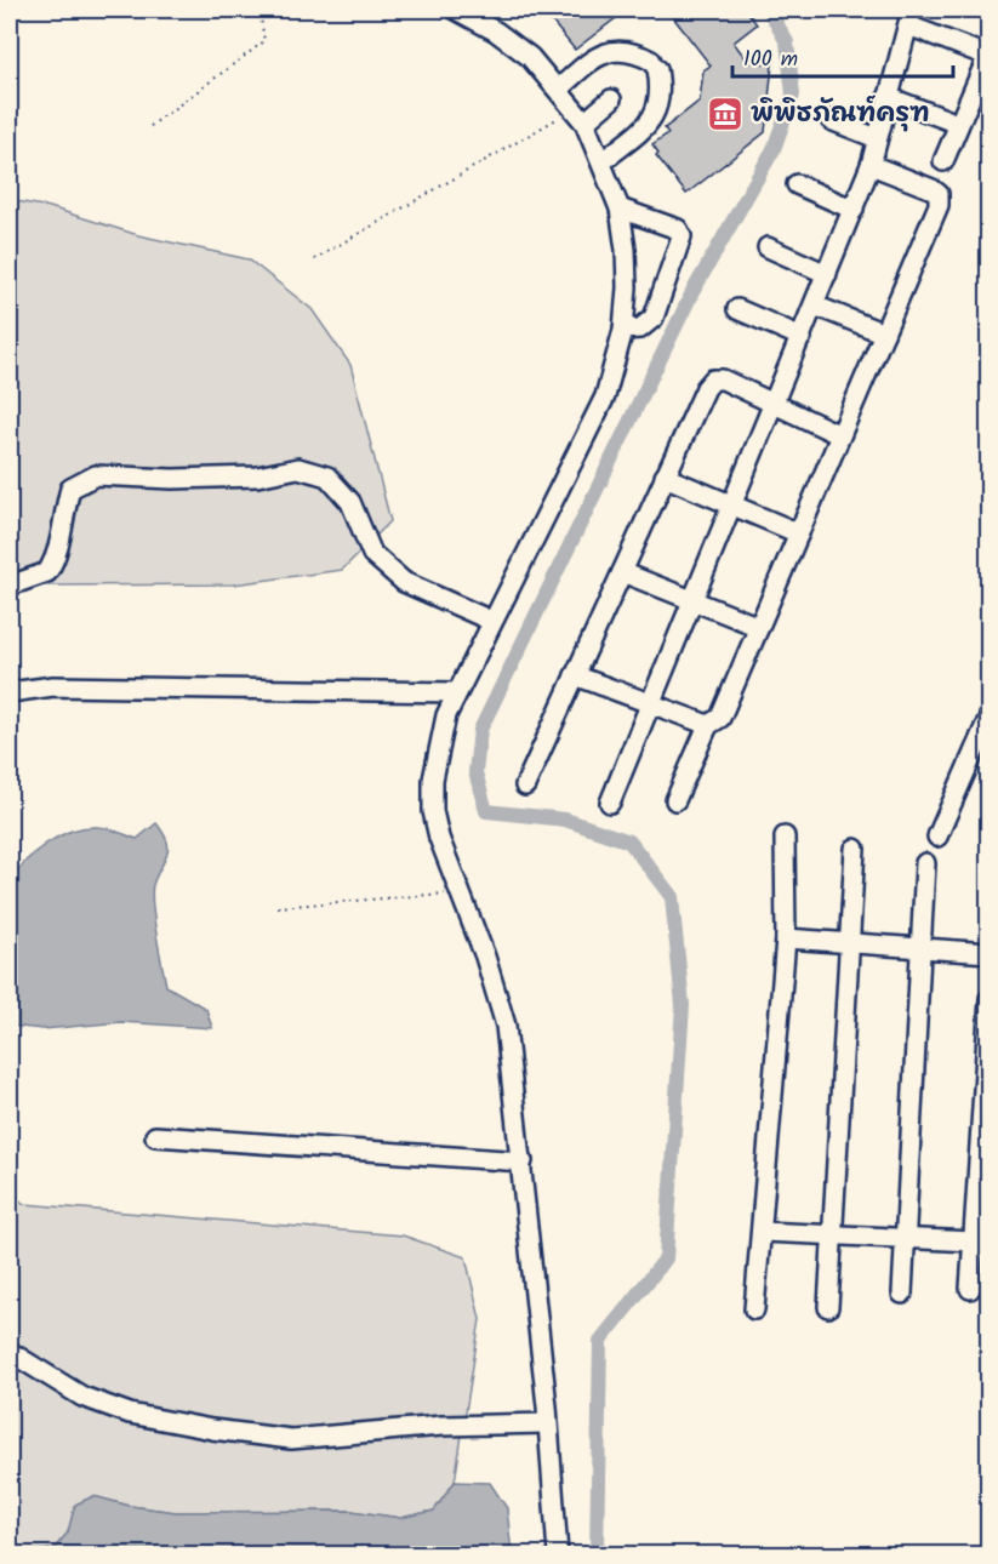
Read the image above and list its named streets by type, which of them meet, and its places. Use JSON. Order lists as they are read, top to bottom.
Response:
{
  "places": {
    "museum": ["พิพิธภัณฑ์ครุฑ"]
  },
  "scale_bar": "100 m"
}
